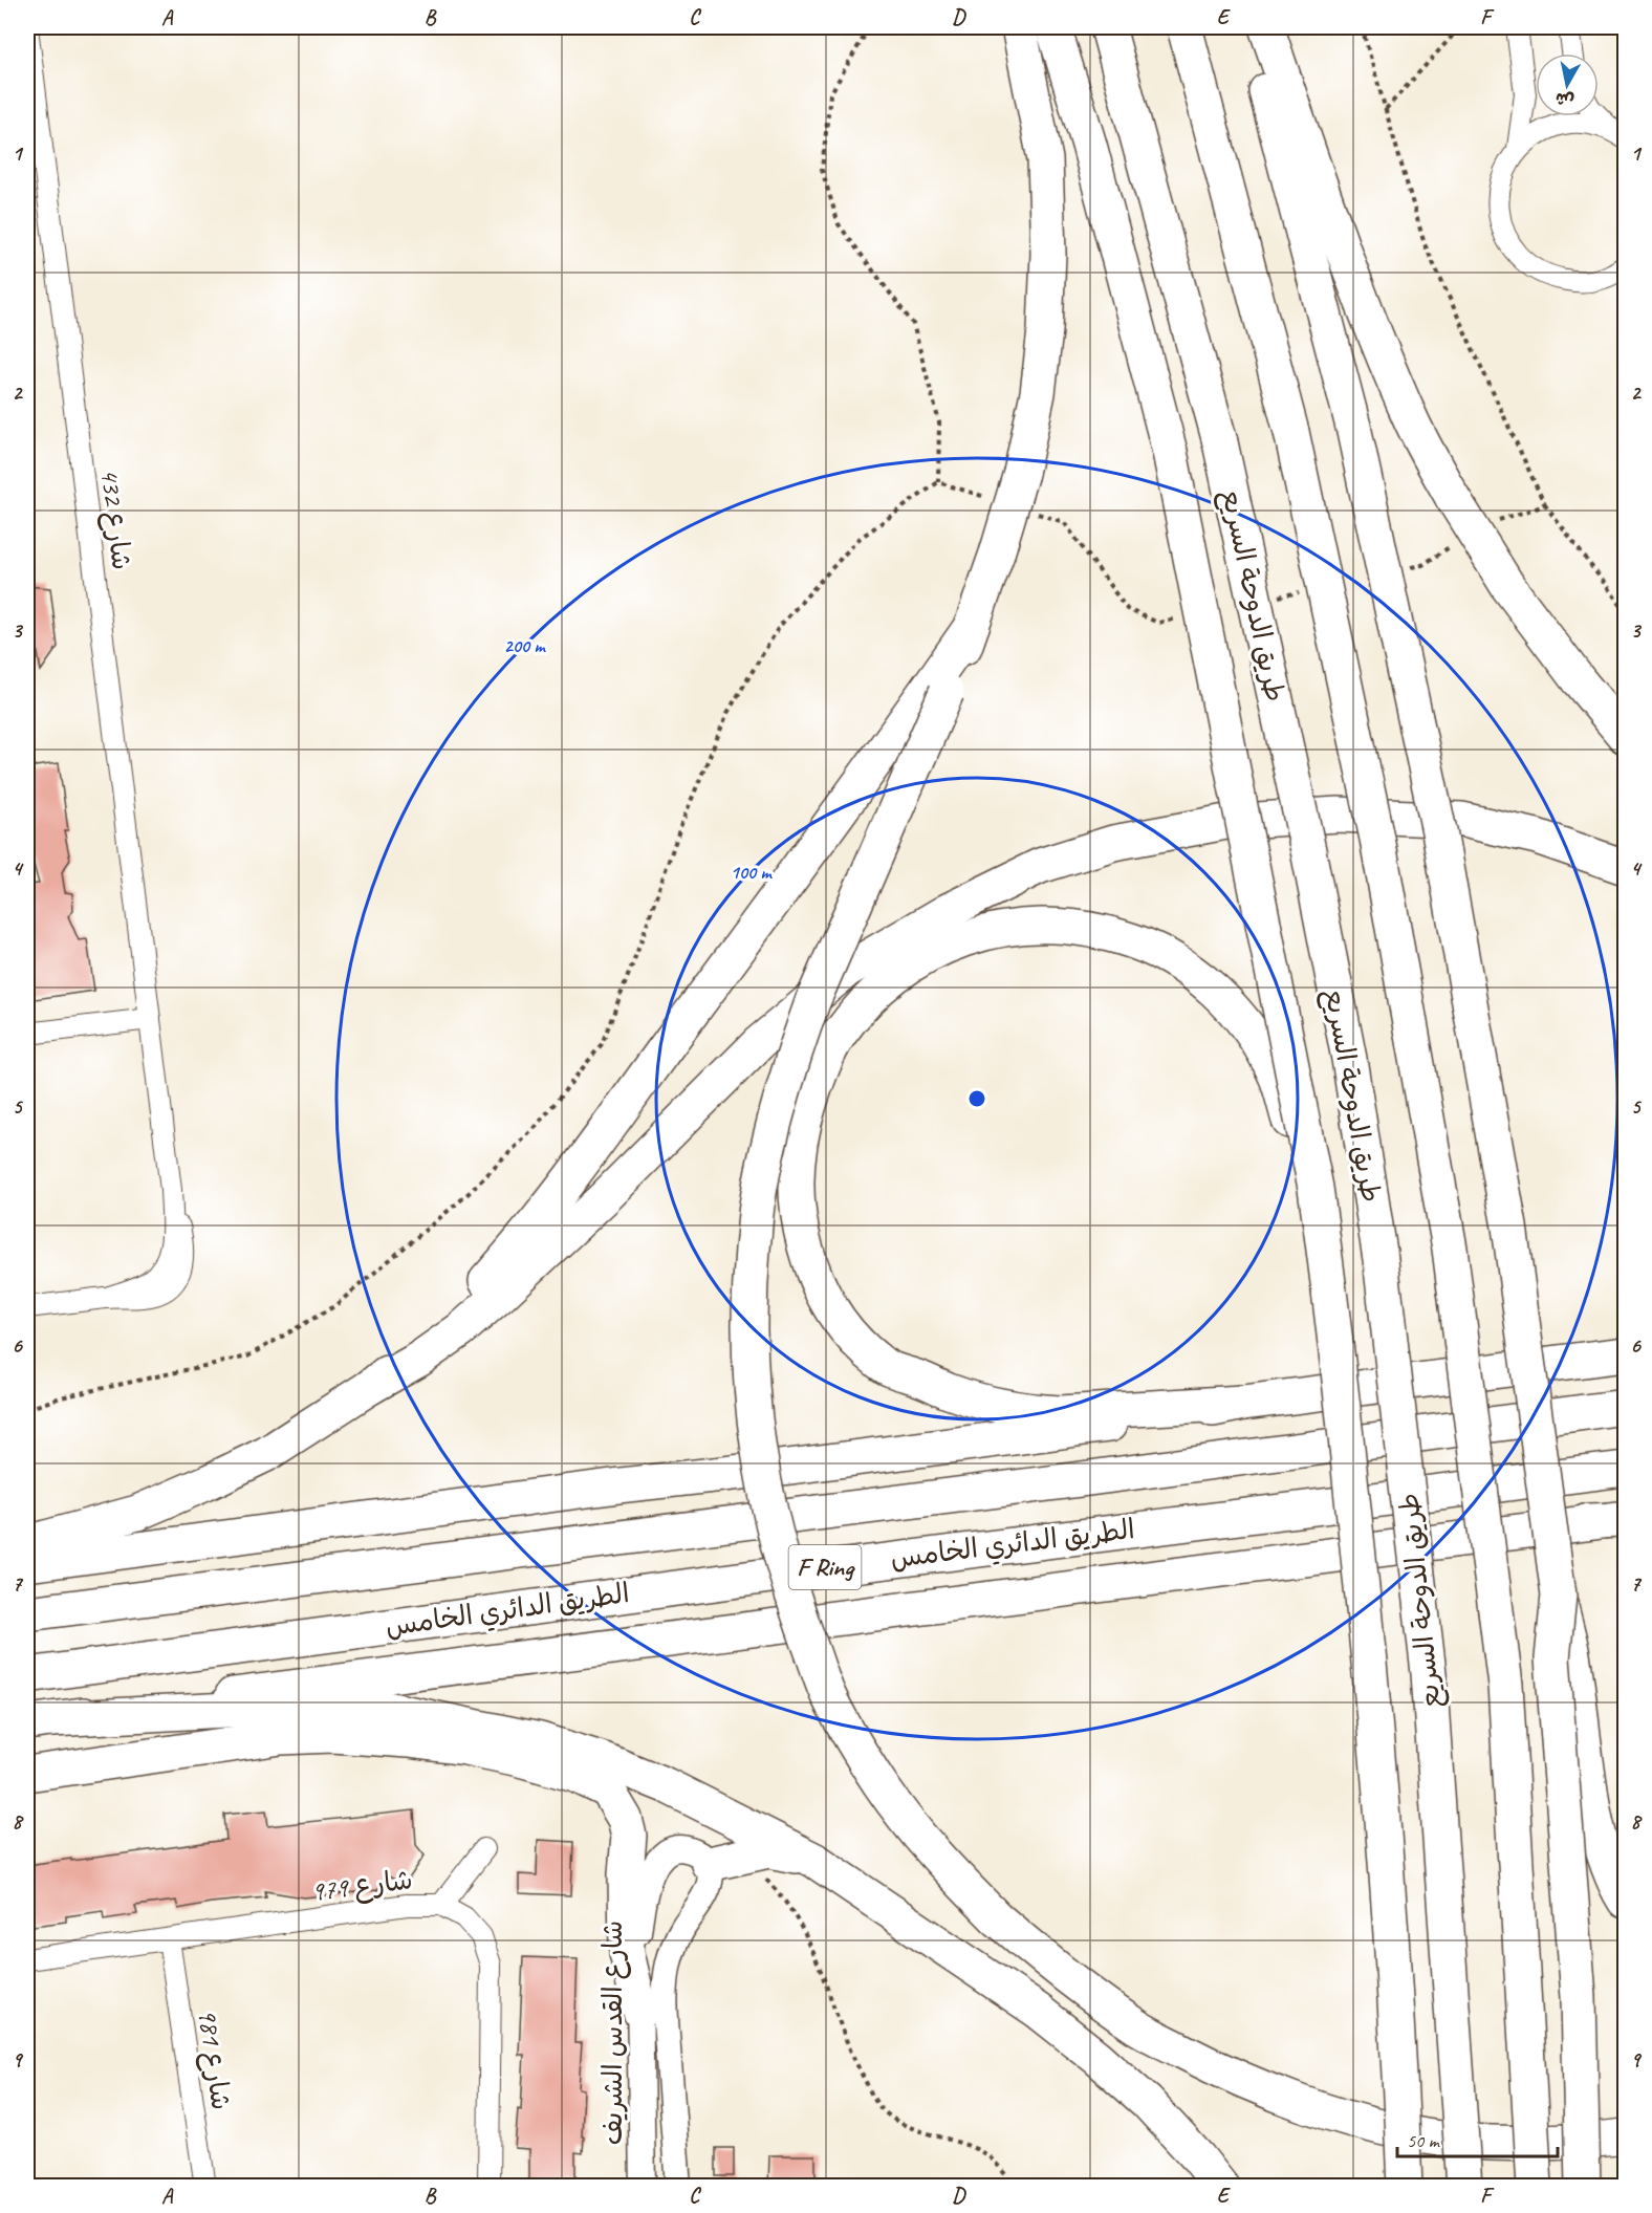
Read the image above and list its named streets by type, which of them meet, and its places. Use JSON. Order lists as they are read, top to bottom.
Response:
{
  "streets": {
    "highway": ["طريق الدوحة السريع", "الطريق الدائري الخامس", "F Ring"],
    "street": [
      "شارع 432",
      "شارع 979",
      "شارع القدس الشريف",
      "شارع 981"
    ]
  },
  "crossings": [
    ["شارع 979", "شارع 981"]
  ],
  "scale_bar": "50 m",
  "north": "bottom",
  "grid": {
    "columns": [
      "A",
      "B",
      "C",
      "D",
      "E",
      "F"
    ],
    "rows": [
      "1",
      "2",
      "3",
      "4",
      "5",
      "6",
      "7",
      "8",
      "9"
    ]
  },
  "rings": ["200 m", "100 m"]
}
